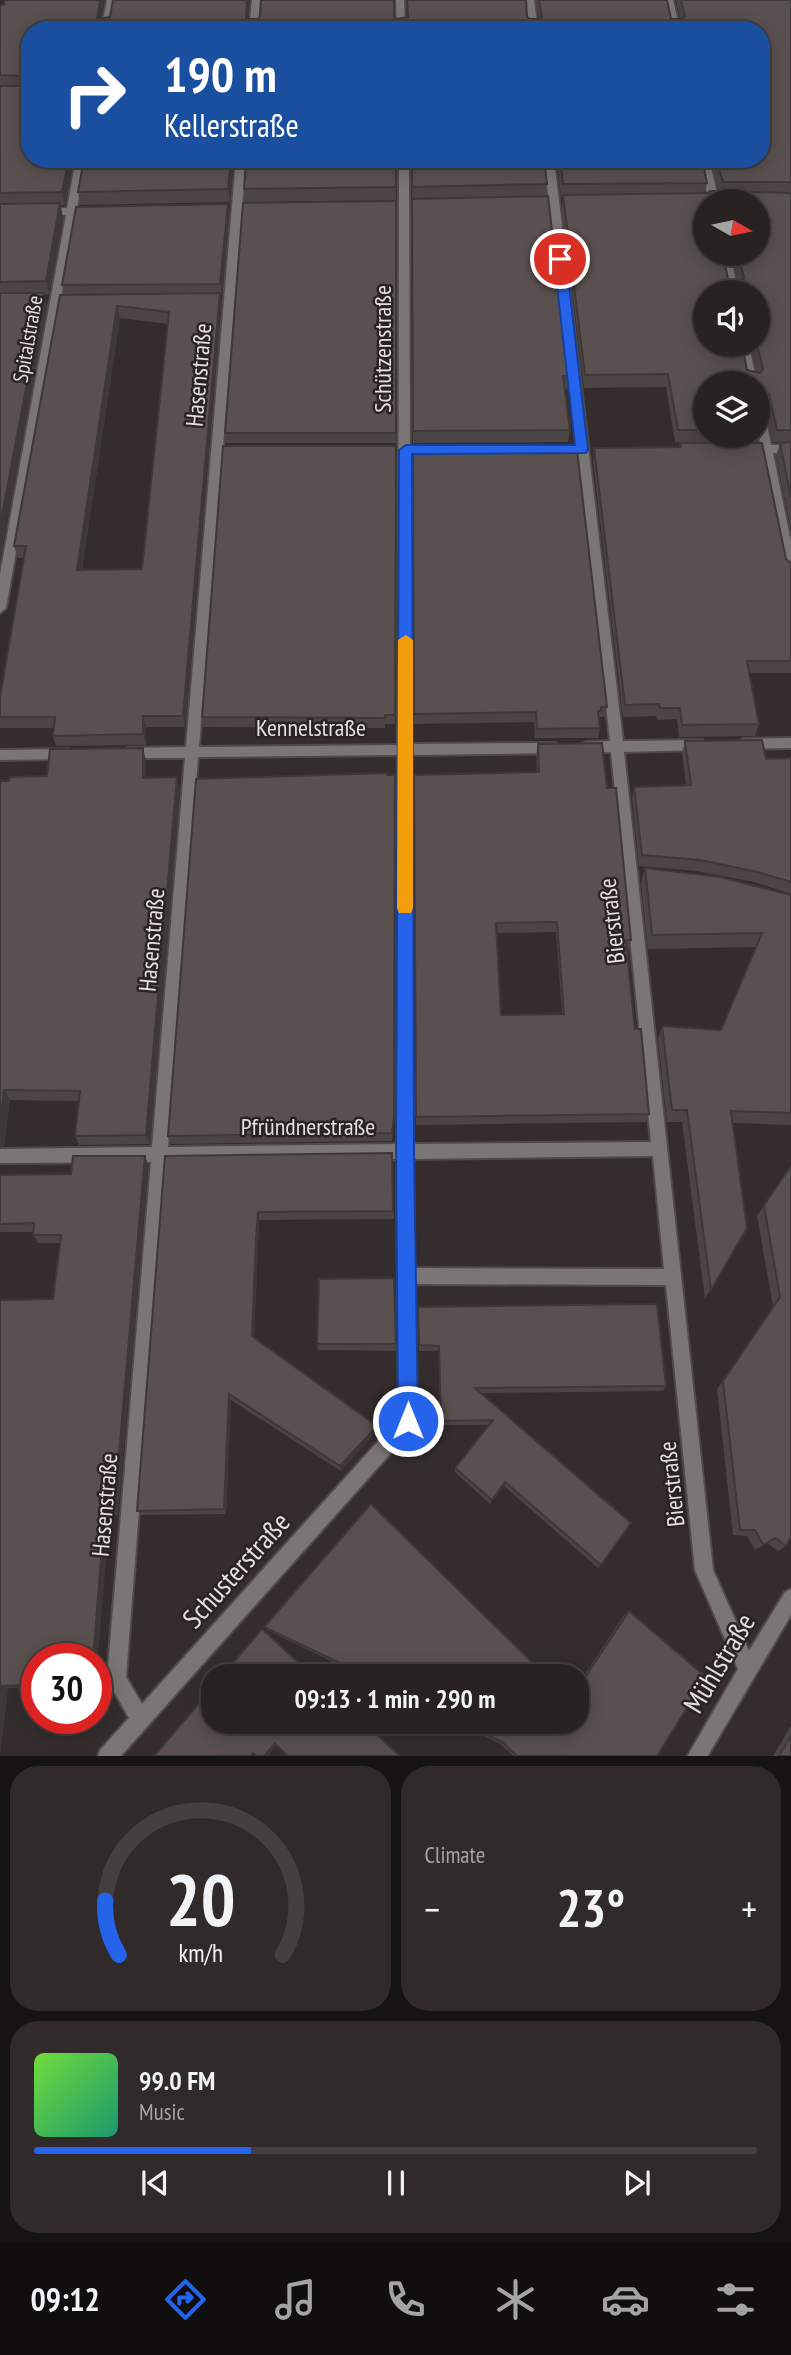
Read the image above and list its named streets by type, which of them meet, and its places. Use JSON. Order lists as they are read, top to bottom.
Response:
{
  "streets": {
    "street": [
      "Spitalstraße",
      "Schützenstraße",
      "Hasenstraße",
      "Kennelstraße",
      "Bierstraße",
      "Pfründnerstraße",
      "Schusterstraße",
      "Mühlstraße"
    ]
  },
  "crossings": [
    ["Schützenstraße", "Kennelstraße"],
    ["Schützenstraße", "Pfründnerstraße"],
    ["Schützenstraße", "Schusterstraße"],
    ["Hasenstraße", "Kennelstraße"],
    ["Hasenstraße", "Pfründnerstraße"],
    ["Hasenstraße", "Schusterstraße"],
    ["Kennelstraße", "Bierstraße"],
    ["Bierstraße", "Pfründnerstraße"],
    ["Bierstraße", "Mühlstraße"]
  ],
  "north": "right",
  "page": {
    "turn": ["190 m", "Kellerstraße"],
    "limit": "30",
    "trip": "09:13 · 1 min · 290 m",
    "tile": "Climate",
    "heat": ["−", "23°", "+"],
    "song": ["99.0 FM", "Music"],
    "tabs": "09:12",
    "gauge": ["20", "km/h"]
  }
}
